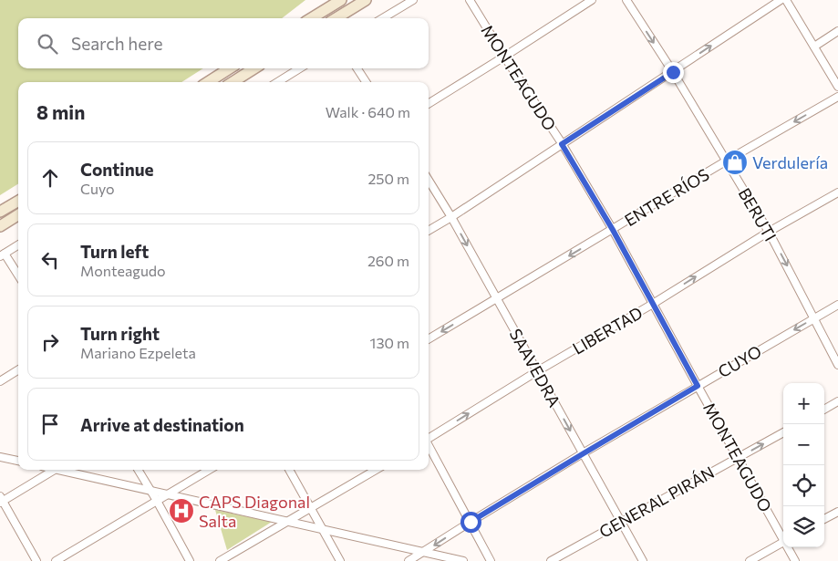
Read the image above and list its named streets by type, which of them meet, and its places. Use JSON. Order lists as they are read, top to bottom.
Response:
{
  "streets": {
    "street": [
      "MONTEAGUDO",
      "ENTRE RÍOS",
      "BERUTI",
      "LIBERTAD",
      "CUYO",
      "SAAVEDRA",
      "GENERAL PIRÁN"
    ]
  },
  "crossings": [
    ["MONTEAGUDO", "ENTRE RÍOS"],
    ["MONTEAGUDO", "LIBERTAD"],
    ["MONTEAGUDO", "CUYO"],
    ["MONTEAGUDO", "GENERAL PIRÁN"],
    ["ENTRE RÍOS", "BERUTI"],
    ["ENTRE RÍOS", "SAAVEDRA"],
    ["BERUTI", "LIBERTAD"],
    ["BERUTI", "CUYO"],
    ["LIBERTAD", "SAAVEDRA"],
    ["CUYO", "SAAVEDRA"],
    ["SAAVEDRA", "GENERAL PIRÁN"]
  ],
  "one_way": [
    "ENTRE RÍOS",
    "BERUTI",
    "LIBERTAD",
    "CUYO",
    "SAAVEDRA"
  ],
  "places": {
    "shop": ["Verdulería"],
    "hospital": ["CAPS Diagonal Salta"]
  },
  "page": {
    "search": "Search here",
    "heading": ["8 min", "Walk · 640 m"],
    "list": [
      ["Continue", "Cuyo", "250 m"],
      ["Turn left", "Monteagudo", "260 m"],
      ["Turn right", "Mariano Ezpeleta", "130 m"],
      "Arrive at destination"
    ],
    "map_buttons": ["+", "−"]
  }
}
